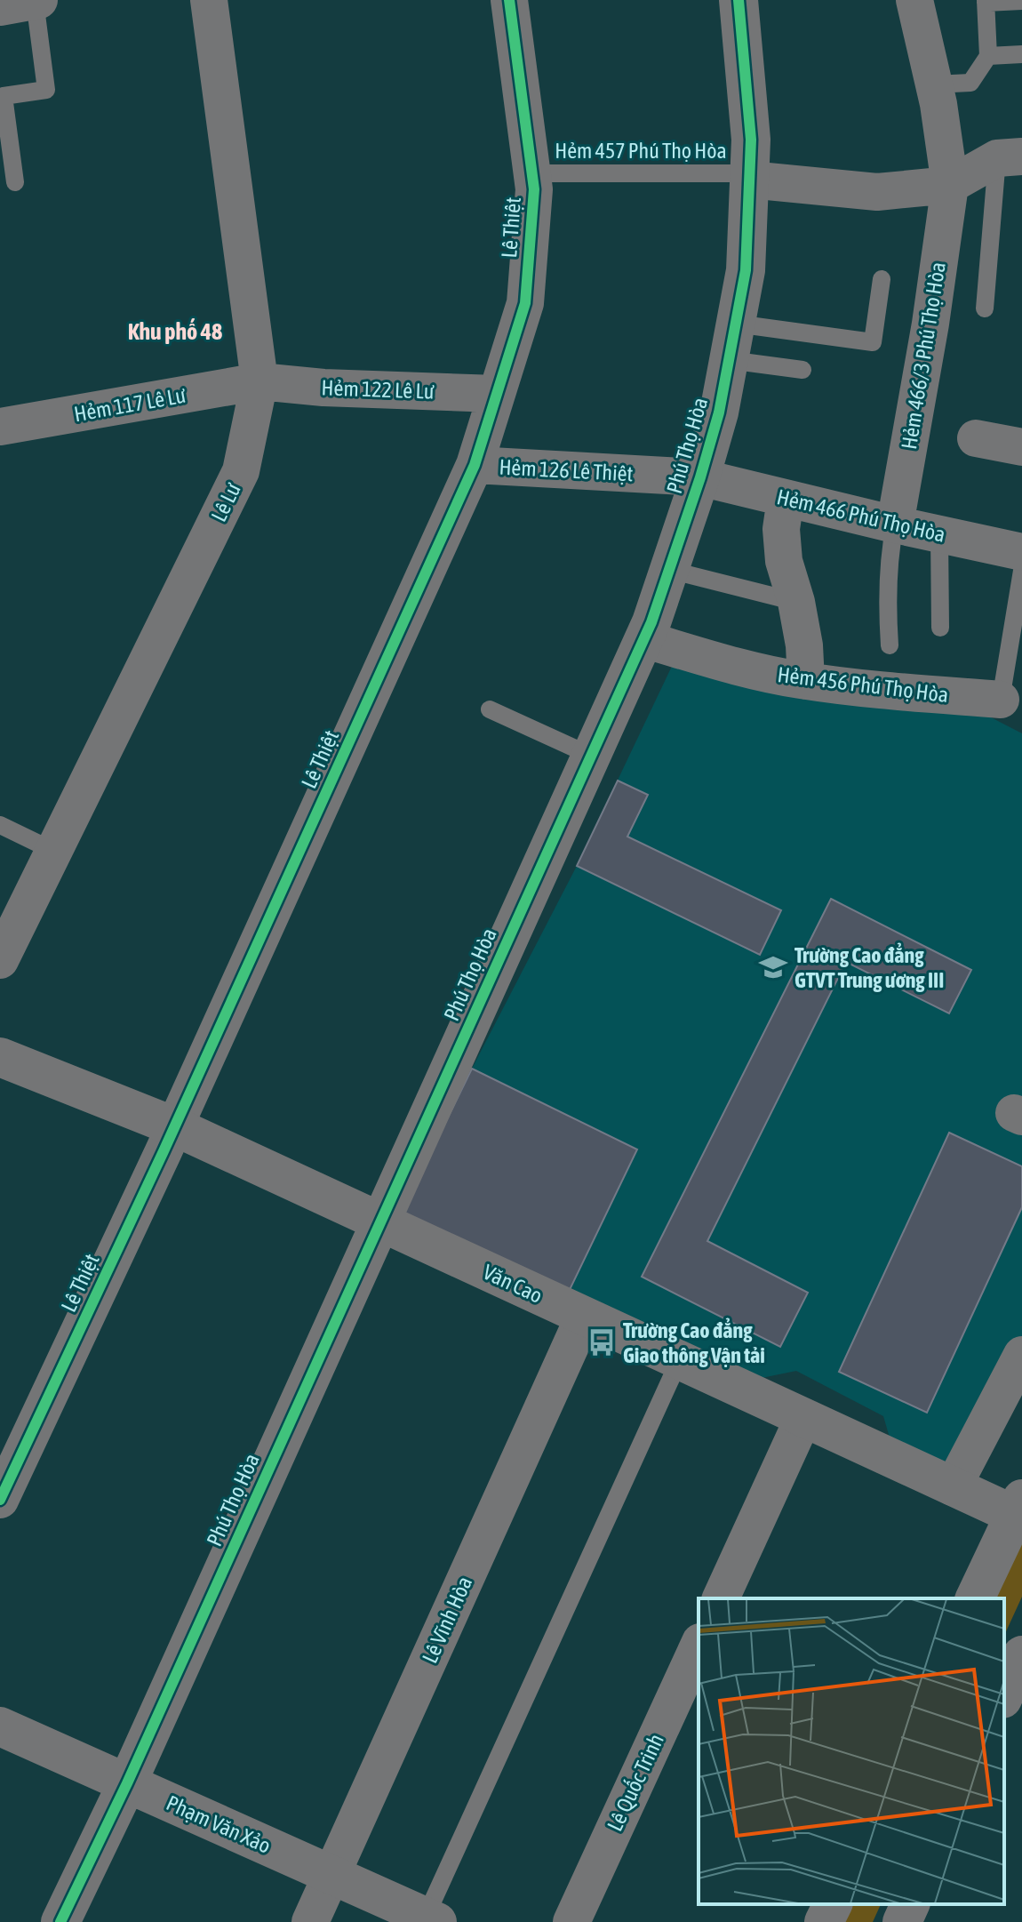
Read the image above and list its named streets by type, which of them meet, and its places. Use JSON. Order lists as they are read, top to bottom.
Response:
{
  "streets": {
    "street": [
      "Lê Thiệt",
      "Hẻm 466/3 Phú Thọ Hòa",
      "Hẻm 122 Lê Lư",
      "Hẻm 117 Lê Lư",
      "Phú Thọ Hòa",
      "Hẻm 126 Lê Thiệt",
      "Lê Lư",
      "Hẻm 466 Phú Thọ Hòa",
      "Hẻm 456 Phú Thọ Hòa",
      "Văn Cao",
      "Lê Vĩnh Hòa",
      "Lê Quốc Trinh",
      "Phạm Văn Xảo"
    ],
    "lane": ["Hẻm 457 Phú Thọ Hòa"]
  },
  "crossings": [
    ["Hẻm 457 Phú Thọ Hòa", "Lê Thiệt"],
    ["Hẻm 457 Phú Thọ Hòa", "Phú Thọ Hòa"],
    ["Lê Thiệt", "Hẻm 122 Lê Lư"],
    ["Lê Thiệt", "Hẻm 126 Lê Thiệt"],
    ["Lê Thiệt", "Văn Cao"],
    ["Hẻm 466/3 Phú Thọ Hòa", "Hẻm 466 Phú Thọ Hòa"],
    ["Hẻm 122 Lê Lư", "Hẻm 117 Lê Lư"],
    ["Hẻm 122 Lê Lư", "Lê Lư"],
    ["Hẻm 117 Lê Lư", "Lê Lư"],
    ["Phú Thọ Hòa", "Hẻm 126 Lê Thiệt"],
    ["Phú Thọ Hòa", "Hẻm 466 Phú Thọ Hòa"],
    ["Phú Thọ Hòa", "Hẻm 456 Phú Thọ Hòa"],
    ["Phú Thọ Hòa", "Văn Cao"],
    ["Phú Thọ Hòa", "Phạm Văn Xảo"],
    ["Hẻm 126 Lê Thiệt", "Hẻm 466 Phú Thọ Hòa"],
    ["Văn Cao", "Lê Vĩnh Hòa"],
    ["Lê Vĩnh Hòa", "Phạm Văn Xảo"]
  ],
  "districts": ["Khu phố 48"],
  "places": {
    "school or university": ["Trường Cao đẳng GTVT Trung ương III"],
    "bus stop": ["Trường Cao đẳng Giao thông Vận tải"]
  }
}
